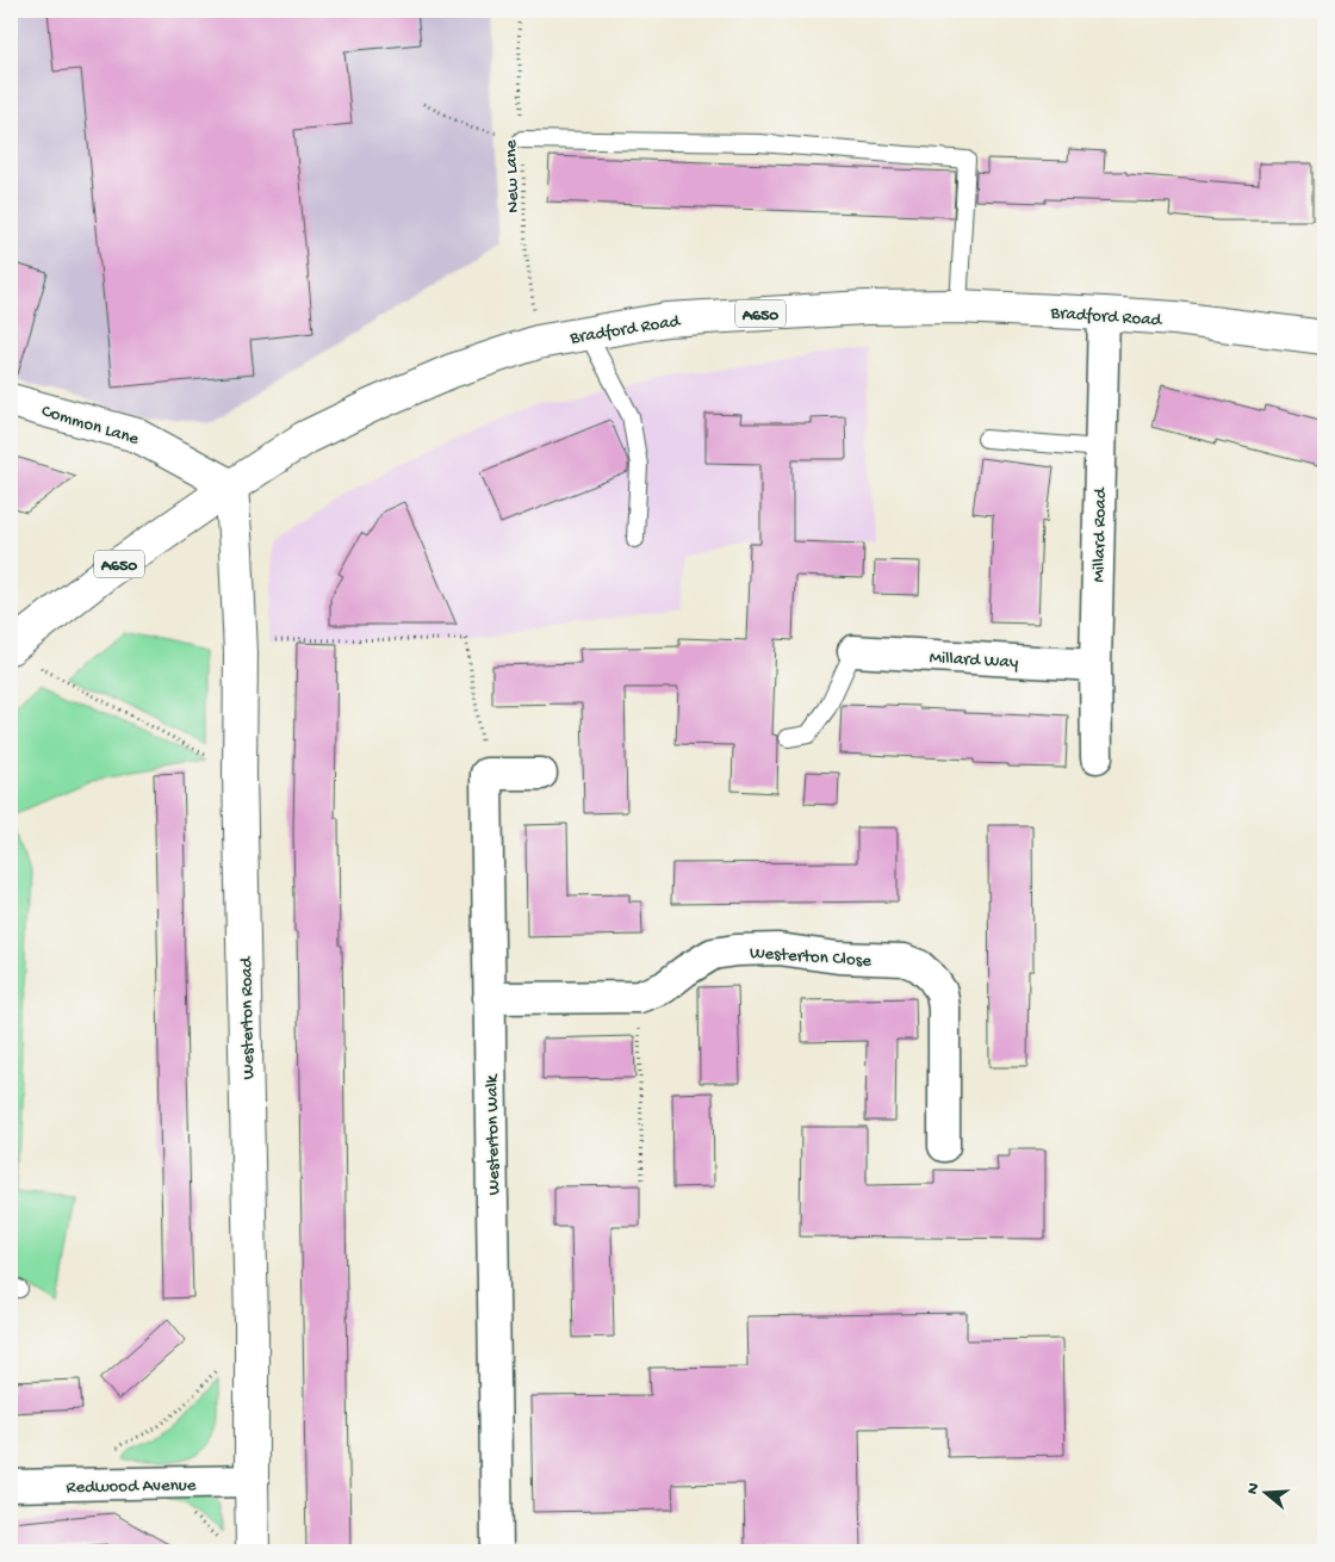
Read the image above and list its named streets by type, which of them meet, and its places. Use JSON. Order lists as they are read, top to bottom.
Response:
{
  "streets": {
    "main road": [
      "A650",
      "Bradford Road",
      "Common Lane",
      "Westerton Road"
    ],
    "street": [
      "Millard Road",
      "Millard Way",
      "Westerton Close",
      "Westerton Walk",
      "Redwood Avenue"
    ],
    "path": ["New Lane"]
  },
  "crossings": [
    ["New Lane", "Bradford Road"],
    ["Bradford Road", "Common Lane"],
    ["Bradford Road", "Millard Road"],
    ["Bradford Road", "Westerton Road"],
    ["Common Lane", "Westerton Road"],
    ["Millard Road", "Millard Way"],
    ["Westerton Close", "Westerton Walk"],
    ["Westerton Road", "Redwood Avenue"]
  ],
  "north": "left"
}
